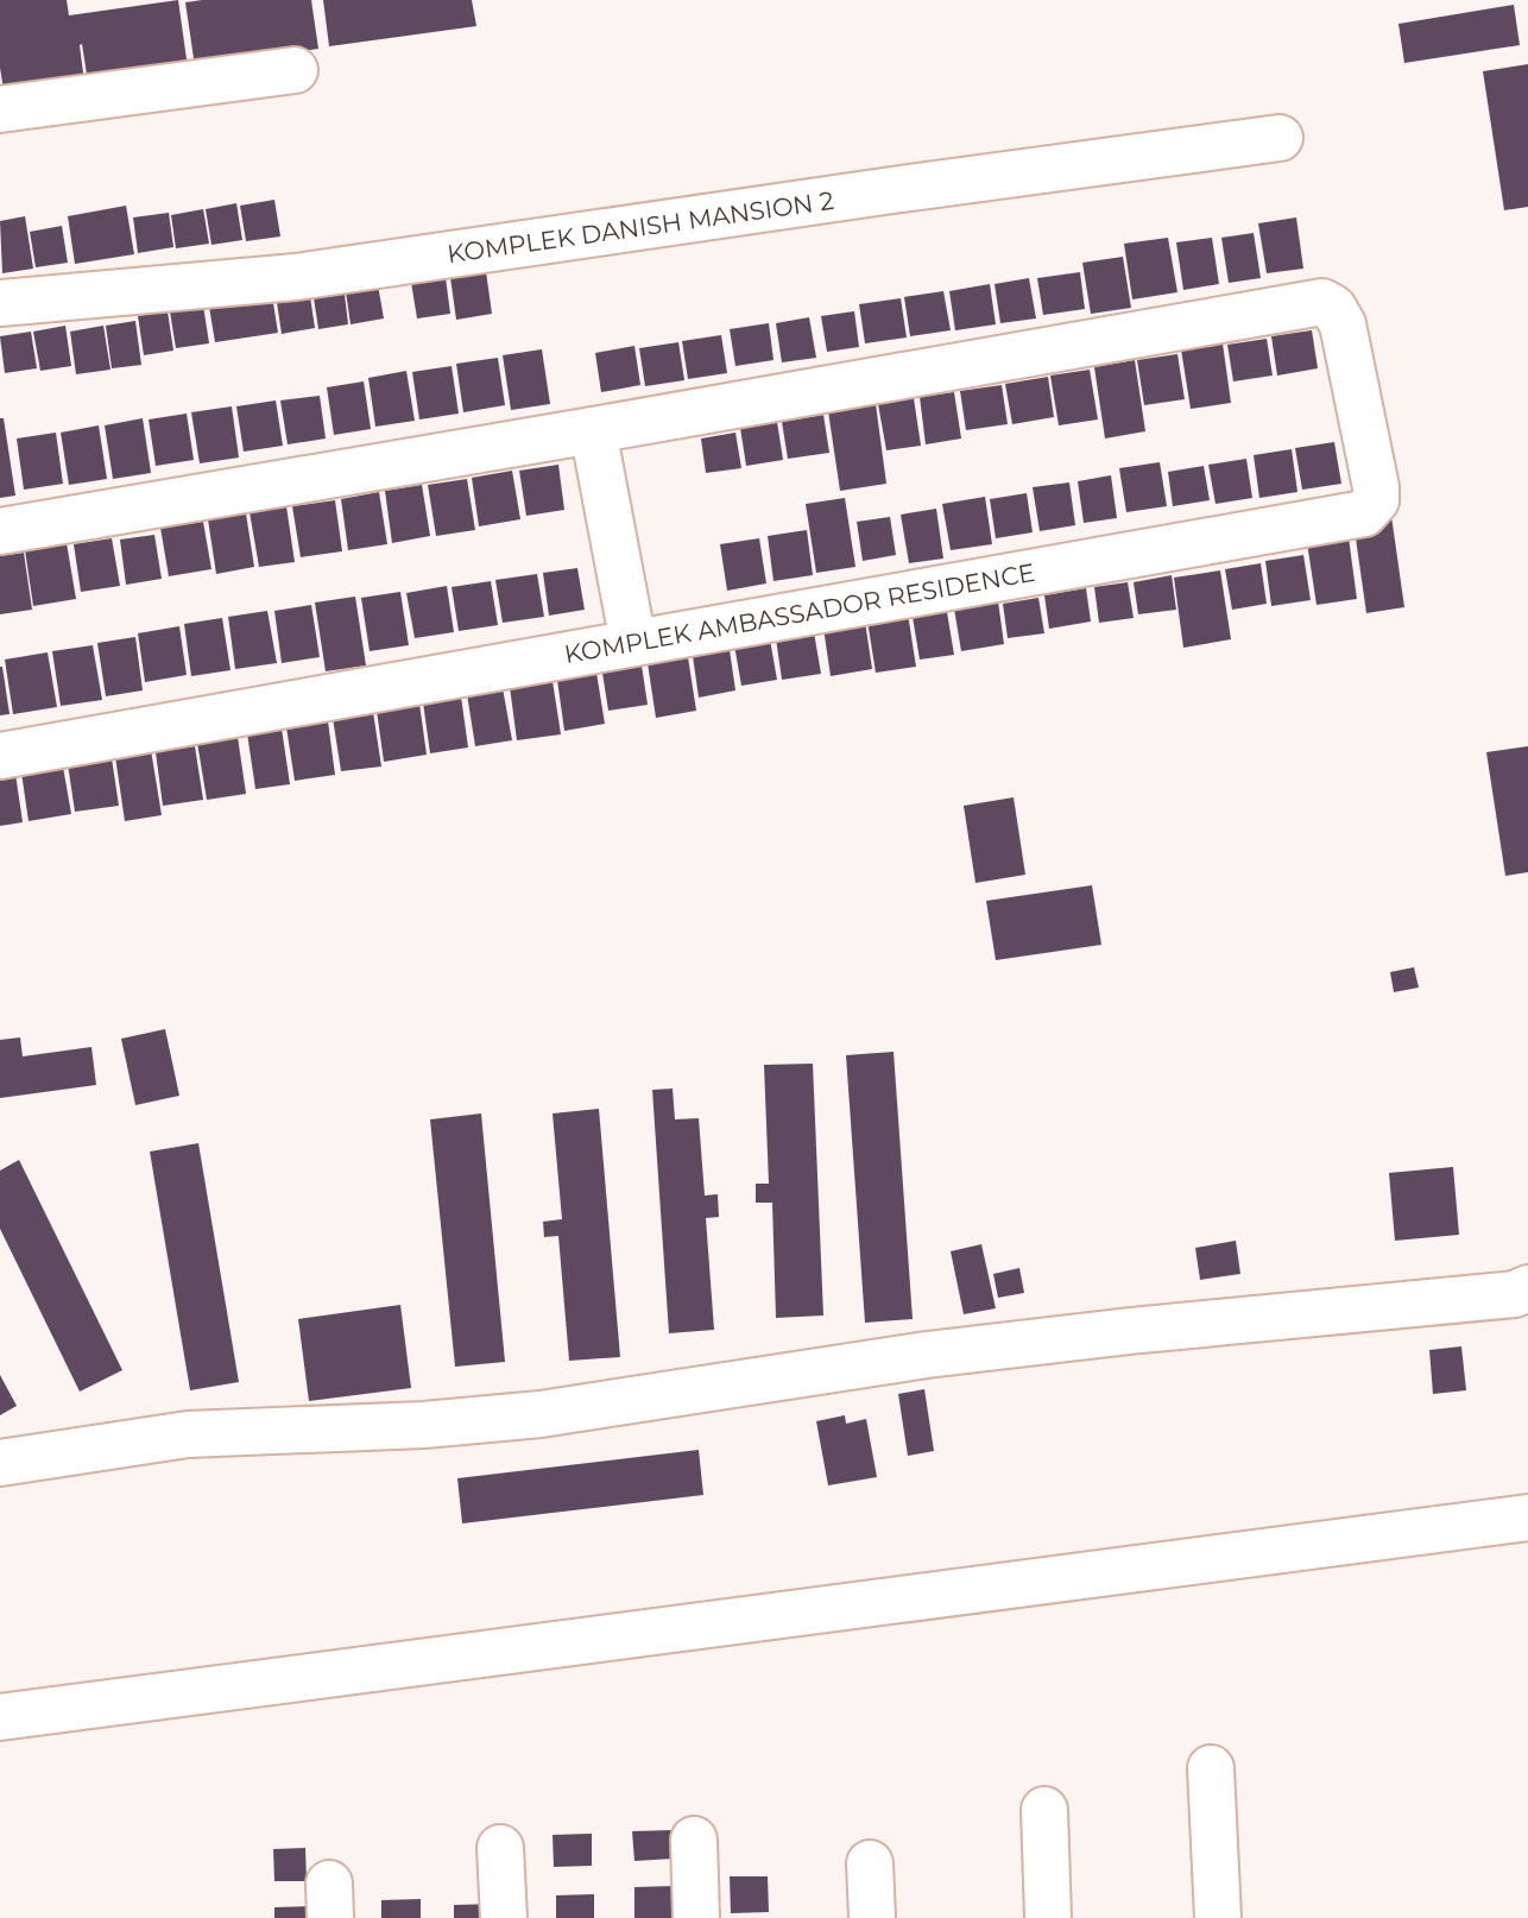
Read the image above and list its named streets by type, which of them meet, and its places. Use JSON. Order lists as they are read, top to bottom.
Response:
{
  "streets": {
    "street": ["KOMPLEK DANISH MANSION 2", "KOMPLEK AMBASSADOR RESIDENCE"]
  }
}
